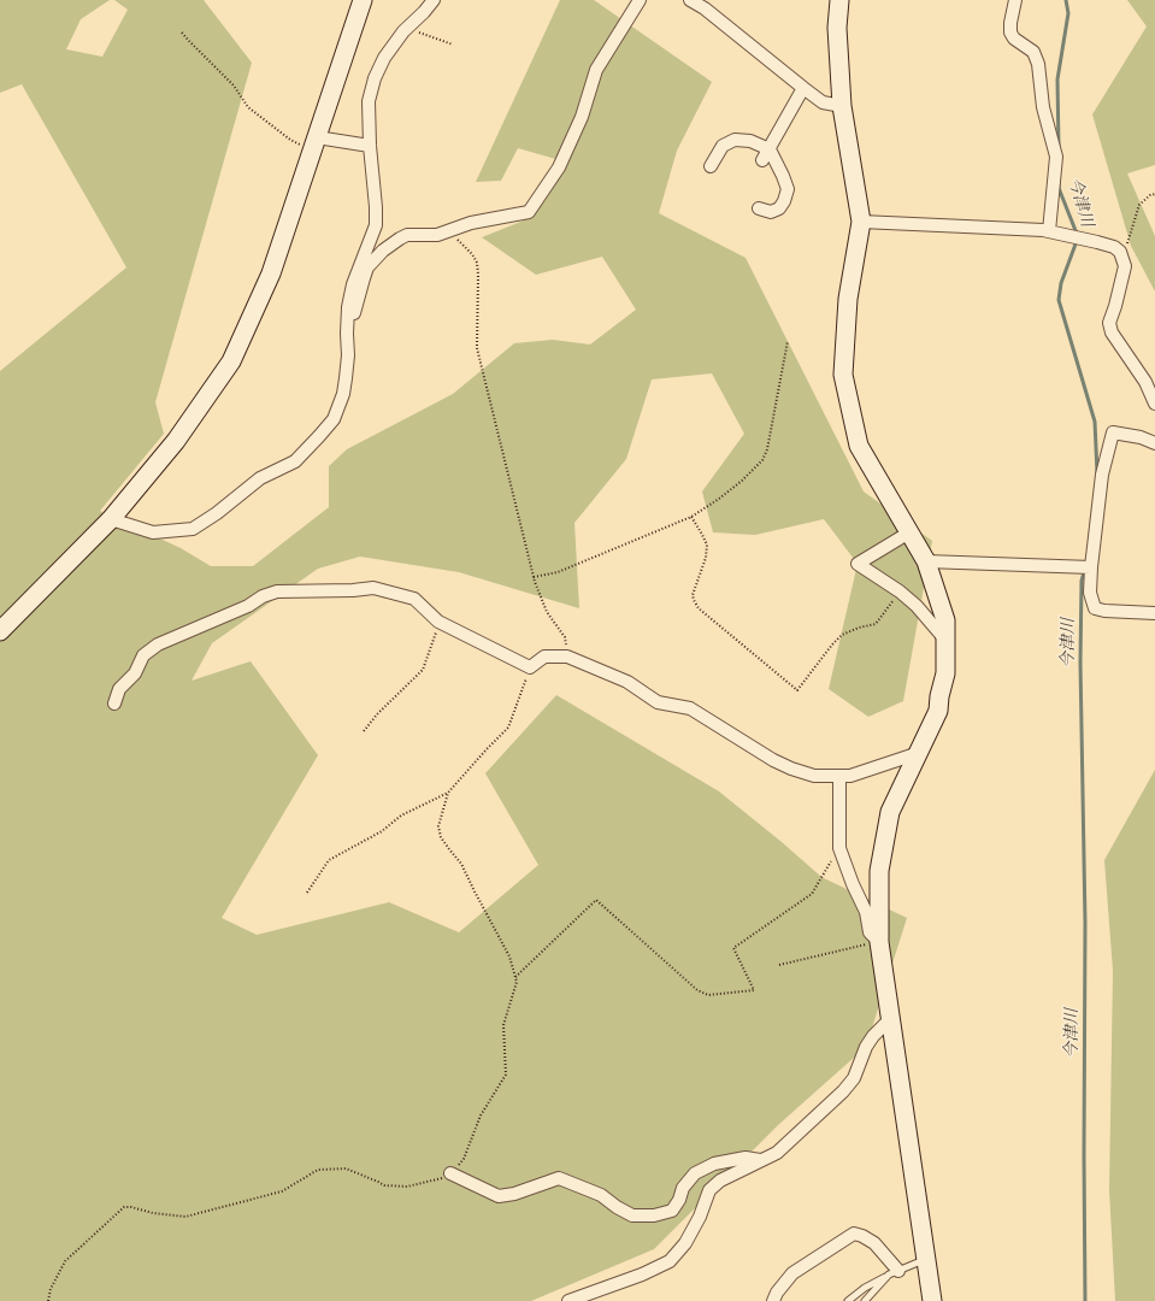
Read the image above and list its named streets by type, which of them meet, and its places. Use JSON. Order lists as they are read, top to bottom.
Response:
{
  "water": ["今津川"]
}
